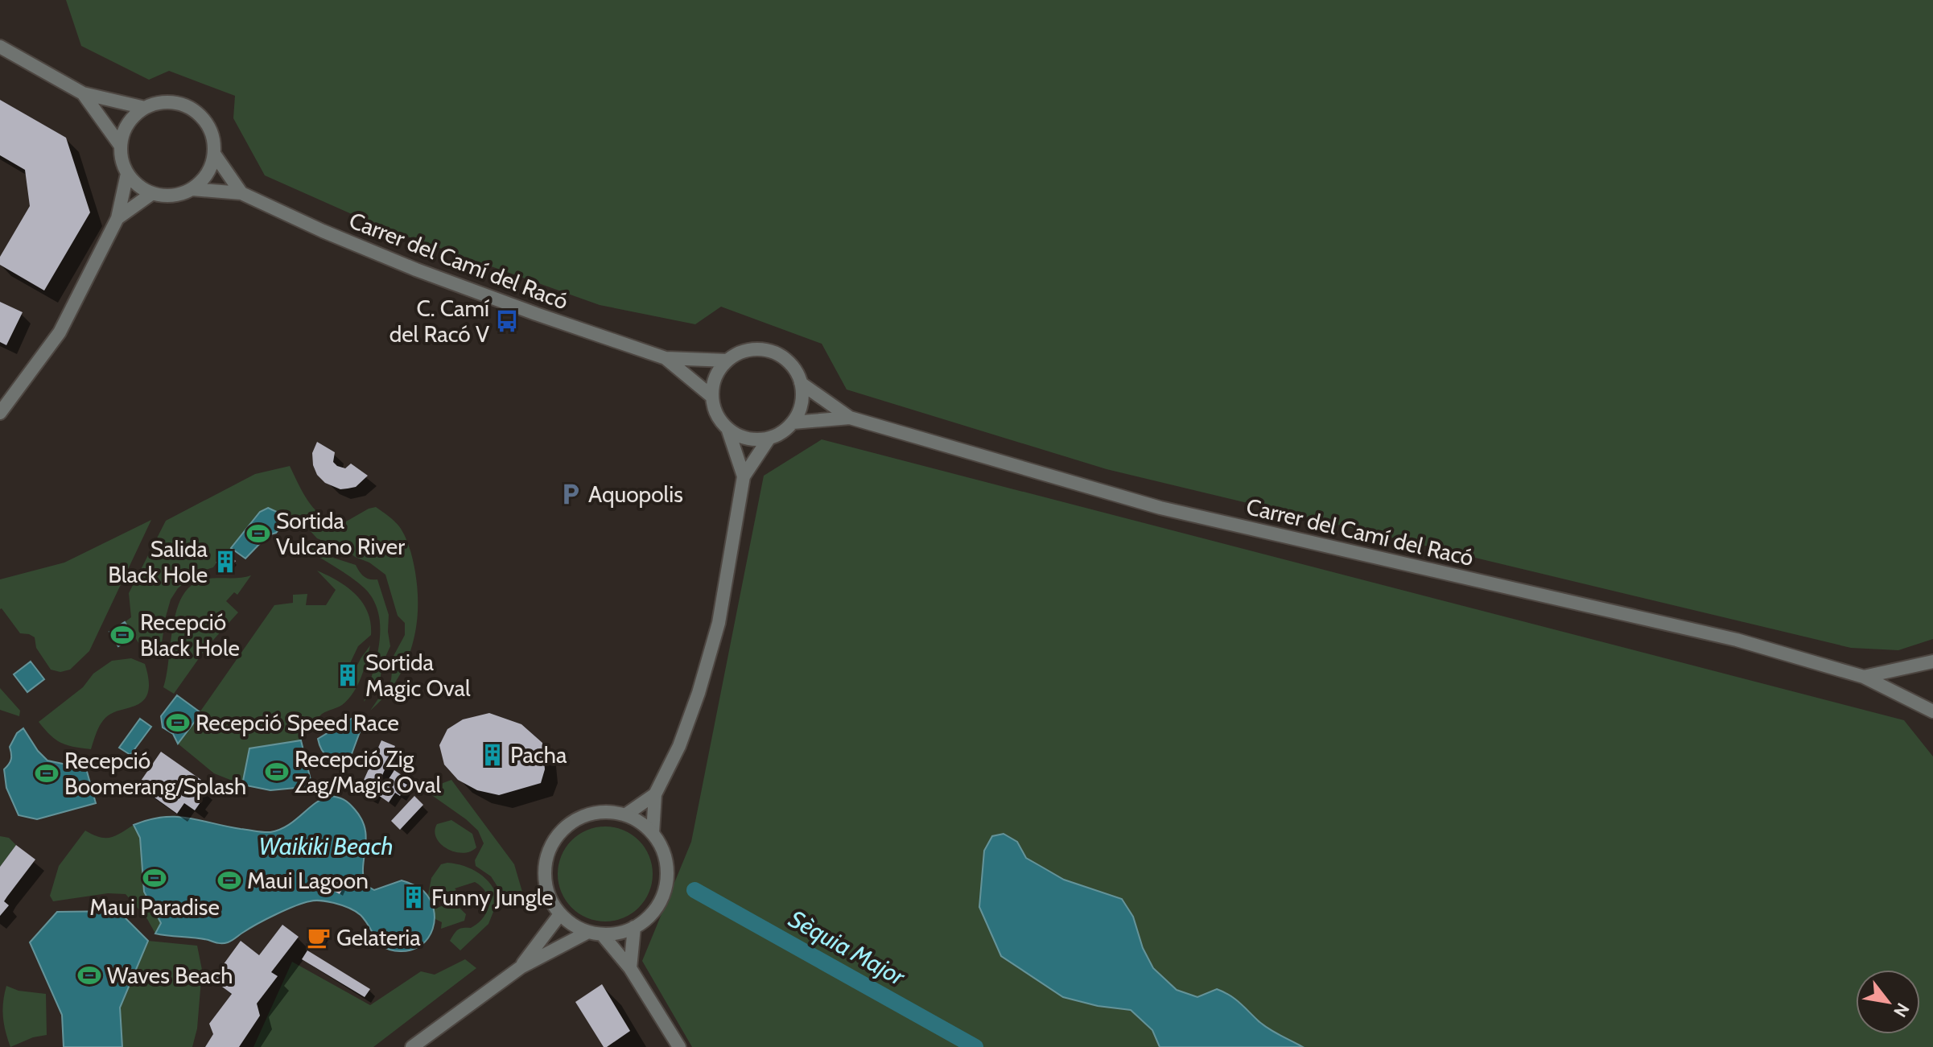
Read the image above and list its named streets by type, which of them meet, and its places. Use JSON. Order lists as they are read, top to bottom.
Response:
{
  "streets": {
    "street": ["Carrer del Camí del Racó"]
  },
  "water": ["Waikiki Beach", "Sèquia Major"],
  "places": {
    "bus stop": ["C. Camí del Racó V"],
    "parking": ["Aquopolis"],
    "sports": [
      "Sortida Vulcano River",
      "Recepció Black Hole",
      "Recepció Speed Race",
      "Recepció Zig Zag/Magic Oval",
      "Recepció Boomerang/Splash",
      "Maui Paradise",
      "Maui Lagoon",
      "Waves Beach"
    ],
    "building": [
      "Salida Black Hole",
      "Sortida Magic Oval",
      "Pacha",
      "Funny Jungle"
    ],
    "cafe": ["Gelateria"]
  },
  "north": "bottom right"
}
